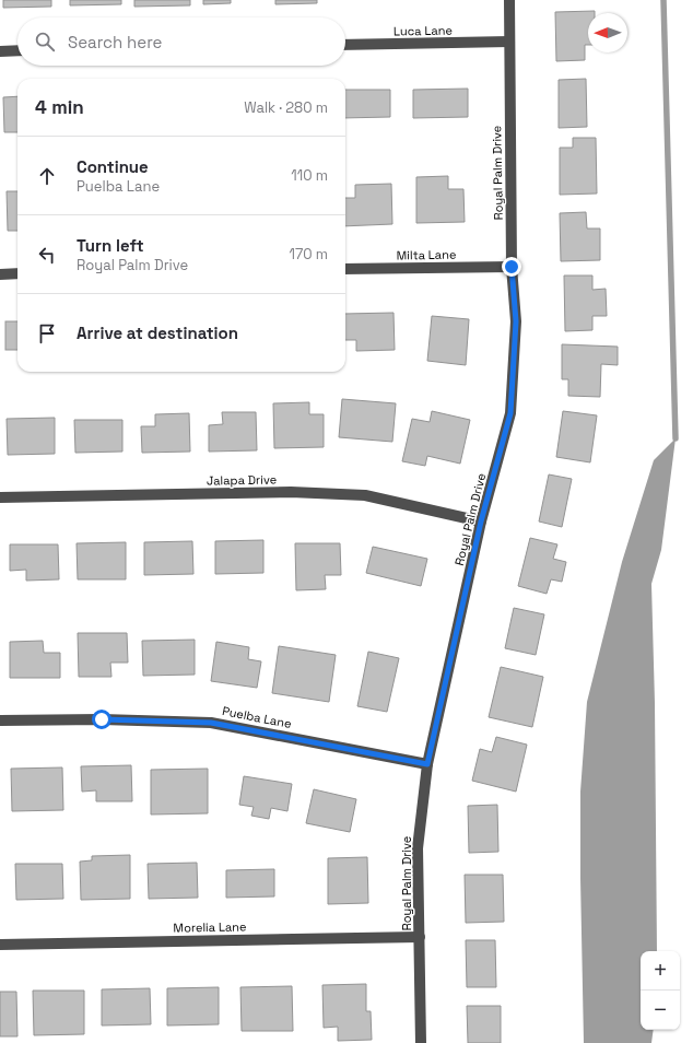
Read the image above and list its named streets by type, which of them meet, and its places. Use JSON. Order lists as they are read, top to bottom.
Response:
{
  "streets": {
    "street": [
      "Luca Lane",
      "Royal Palm Drive",
      "Milta Lane",
      "Jalapa Drive",
      "Puelba Lane",
      "Morelia Lane"
    ]
  },
  "crossings": [
    ["Luca Lane", "Royal Palm Drive"],
    ["Royal Palm Drive", "Milta Lane"],
    ["Royal Palm Drive", "Jalapa Drive"],
    ["Royal Palm Drive", "Puelba Lane"],
    ["Royal Palm Drive", "Morelia Lane"]
  ],
  "north": "left",
  "page": {
    "search": "Search here",
    "heading": ["4 min", "Walk · 280 m"],
    "list": [
      ["Continue", "Puelba Lane", "110 m"],
      ["Turn left", "Royal Palm Drive", "170 m"],
      "Arrive at destination"
    ],
    "map_buttons": ["+", "−"]
  }
}
